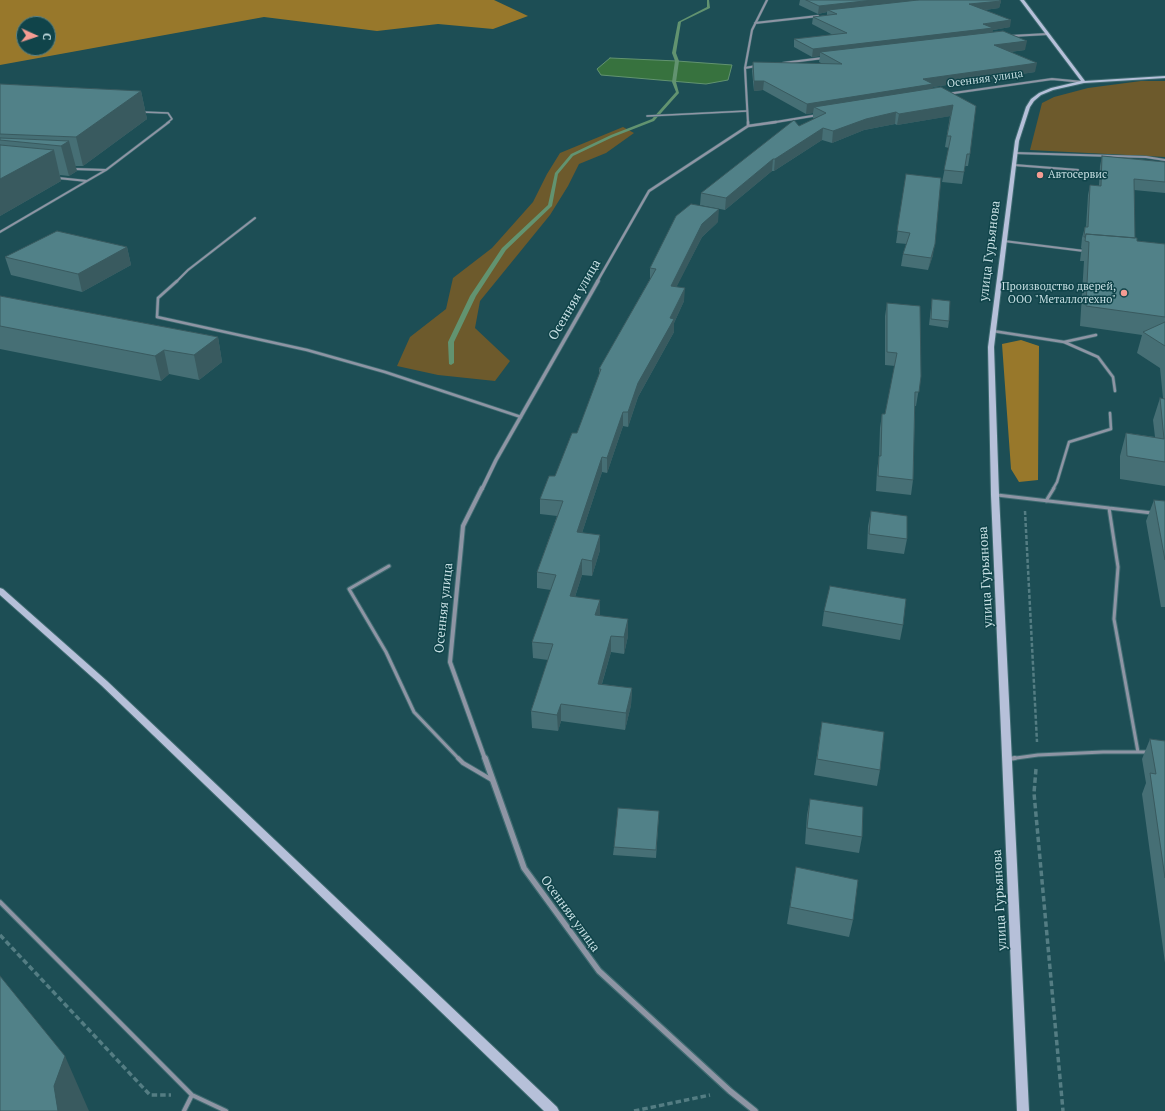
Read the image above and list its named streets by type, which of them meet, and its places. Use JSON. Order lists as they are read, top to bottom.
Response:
{
  "streets": {
    "street": ["Осенняя улица", "улица Гурьянова"]
  },
  "crossings": [
    ["Осенняя улица", "улица Гурьянова"]
  ],
  "places": ["Автосервис", "Производство дверей, ООО \"Металлотехно\""],
  "north": "right"
}
